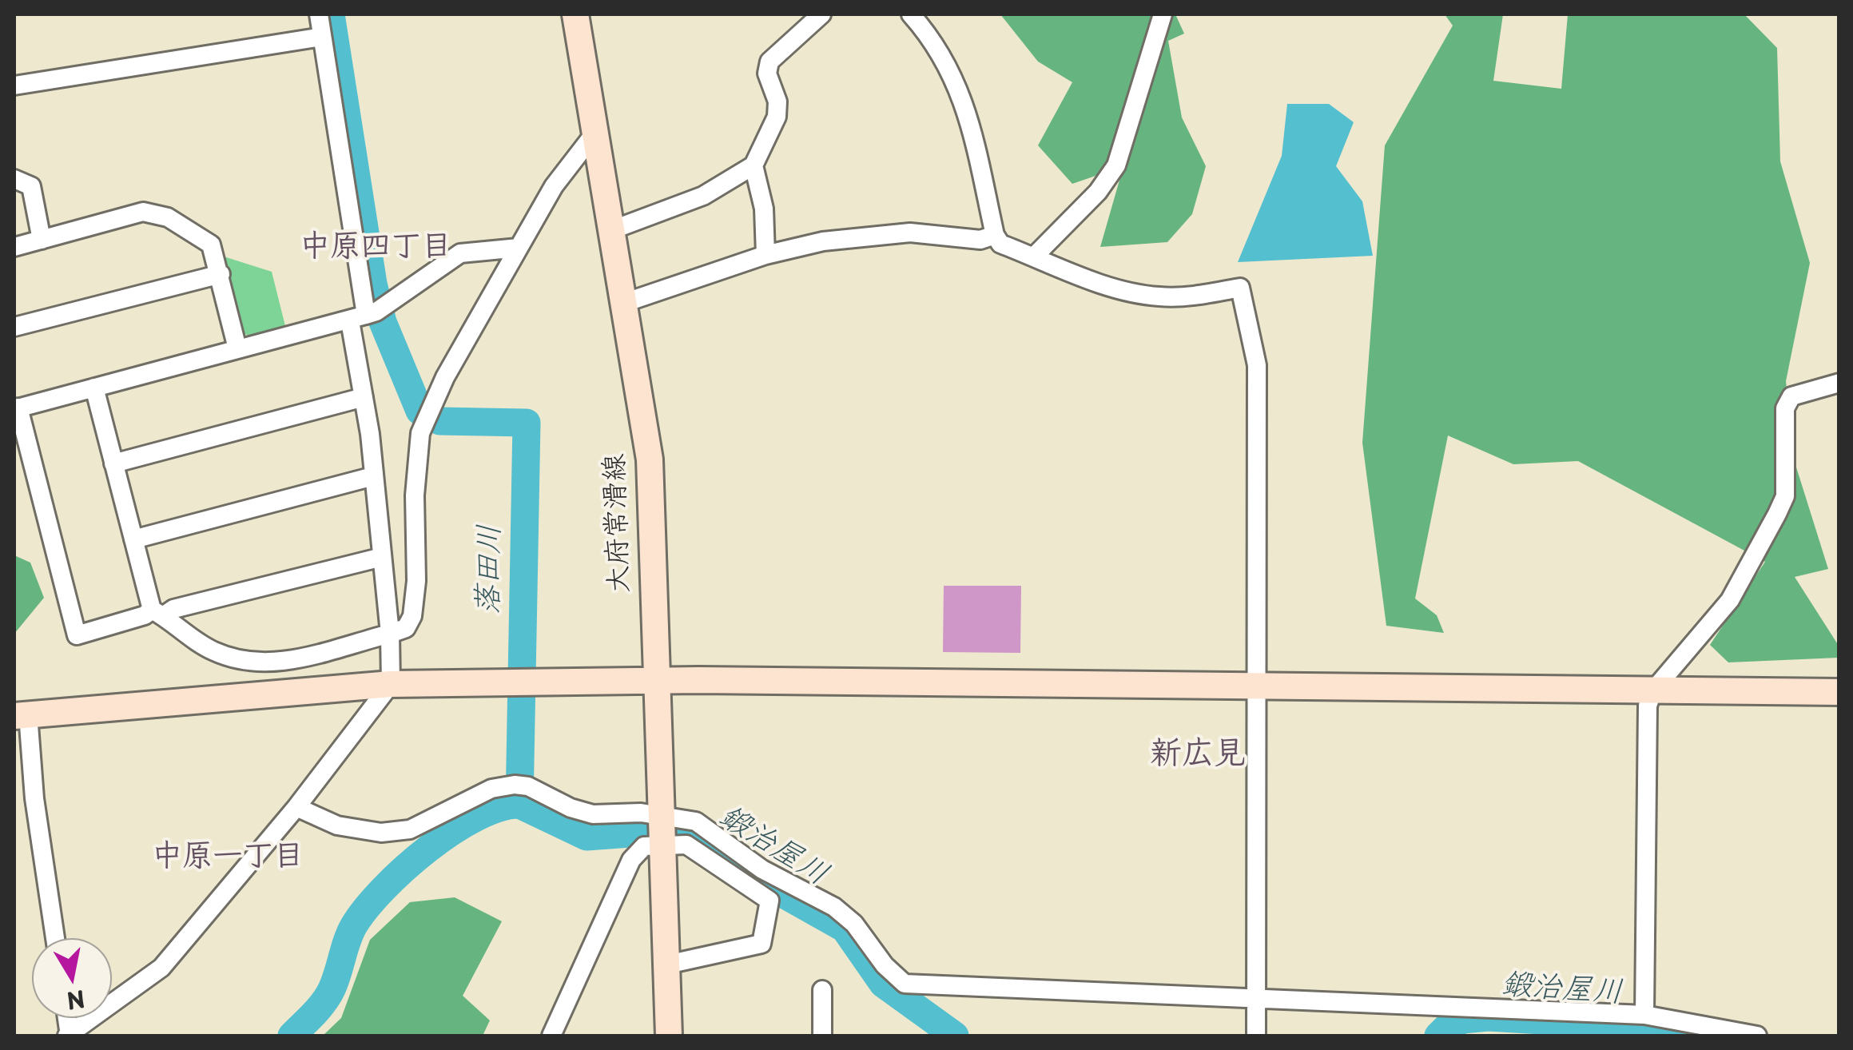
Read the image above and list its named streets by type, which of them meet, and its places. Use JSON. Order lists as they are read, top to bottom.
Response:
{
  "streets": {
    "street": ["大府常滑線"]
  },
  "districts": ["中原四丁目", "新広見", "中原一丁目"],
  "water": ["落田川", "鍛治屋川"],
  "north": "bottom"
}
